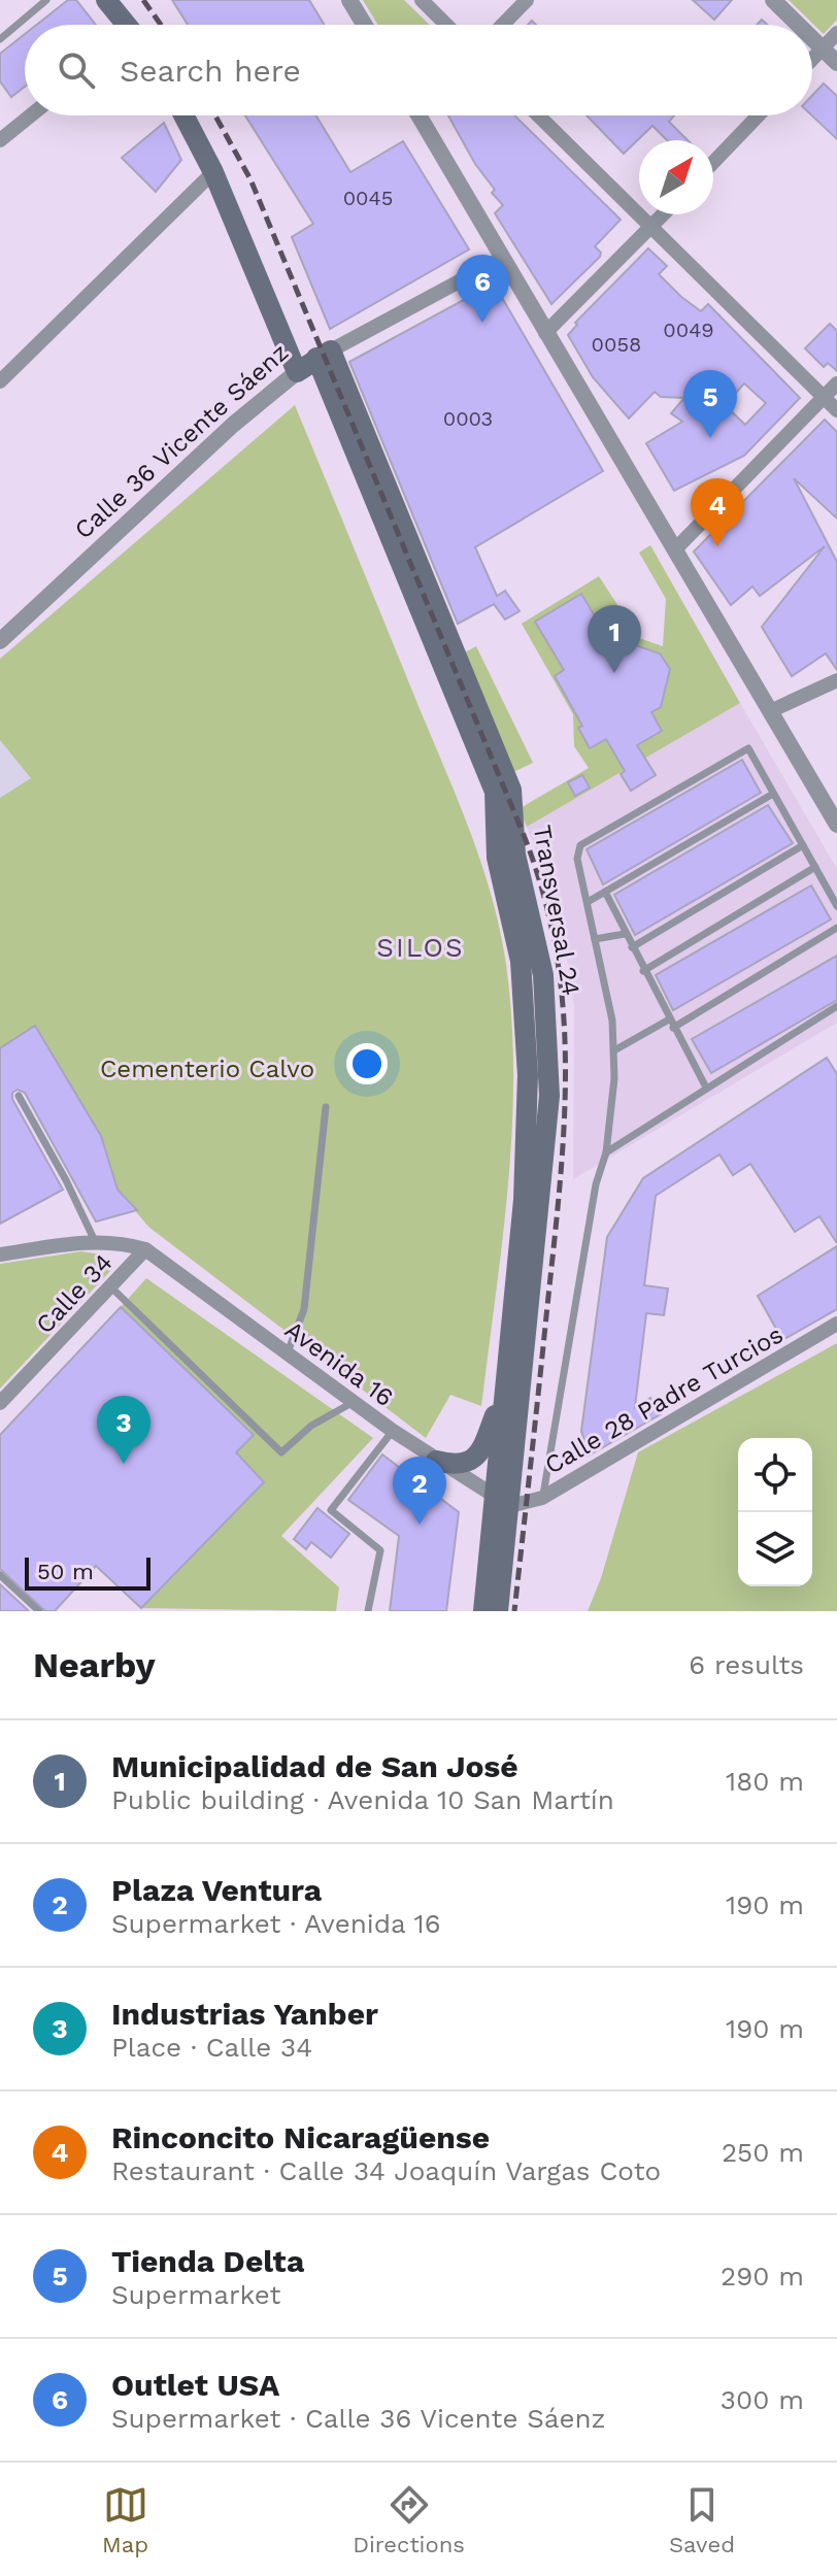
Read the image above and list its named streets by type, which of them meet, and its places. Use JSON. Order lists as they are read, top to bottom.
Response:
{
  "streets": {
    "main road": ["Calle 36 Vicente Sáenz", "Transversal 24"],
    "street": ["Calle 34", "Avenida 16", "Calle 28 Padre Turcios"]
  },
  "crossings": [
    ["Calle 36 Vicente Sáenz", "Transversal 24"],
    ["Transversal 24", "Avenida 16"],
    ["Transversal 24", "Calle 28 Padre Turcios"],
    ["Calle 34", "Avenida 16"],
    ["Avenida 16", "Calle 28 Padre Turcios"]
  ],
  "districts": ["SILOS"],
  "parks": ["Cementerio Calvo"],
  "house_numbers": [
    "0045",
    "0049",
    "0058",
    "0003"
  ],
  "scale_bar": "50 m",
  "north": "top right",
  "page": {
    "search": "Search here",
    "pins": [
      "6",
      "5",
      "4",
      "1",
      "3",
      "2"
    ],
    "scale": "50 m",
    "heading": ["Nearby", "6 results"],
    "list": [
      {
        "mark": "1",
        "name": "Municipalidad de San José",
        "note": "Public building · Avenida 10 San Martín",
        "value": "180 m"
      },
      {
        "mark": "2",
        "name": "Plaza Ventura",
        "note": "Supermarket · Avenida 16",
        "value": "190 m"
      },
      {
        "mark": "3",
        "name": "Industrias Yanber",
        "note": "Place · Calle 34",
        "value": "190 m"
      },
      {
        "mark": "4",
        "name": "Rinconcito Nicaragüense",
        "note": "Restaurant · Calle 34 Joaquín Vargas Coto",
        "value": "250 m"
      },
      {
        "mark": "5",
        "name": "Tienda Delta",
        "note": "Supermarket",
        "value": "290 m"
      },
      {
        "mark": "6",
        "name": "Outlet USA",
        "note": "Supermarket · Calle 36 Vicente Sáenz",
        "value": "300 m"
      }
    ],
    "nav": ["Map", "Directions", "Saved"]
  }
}
